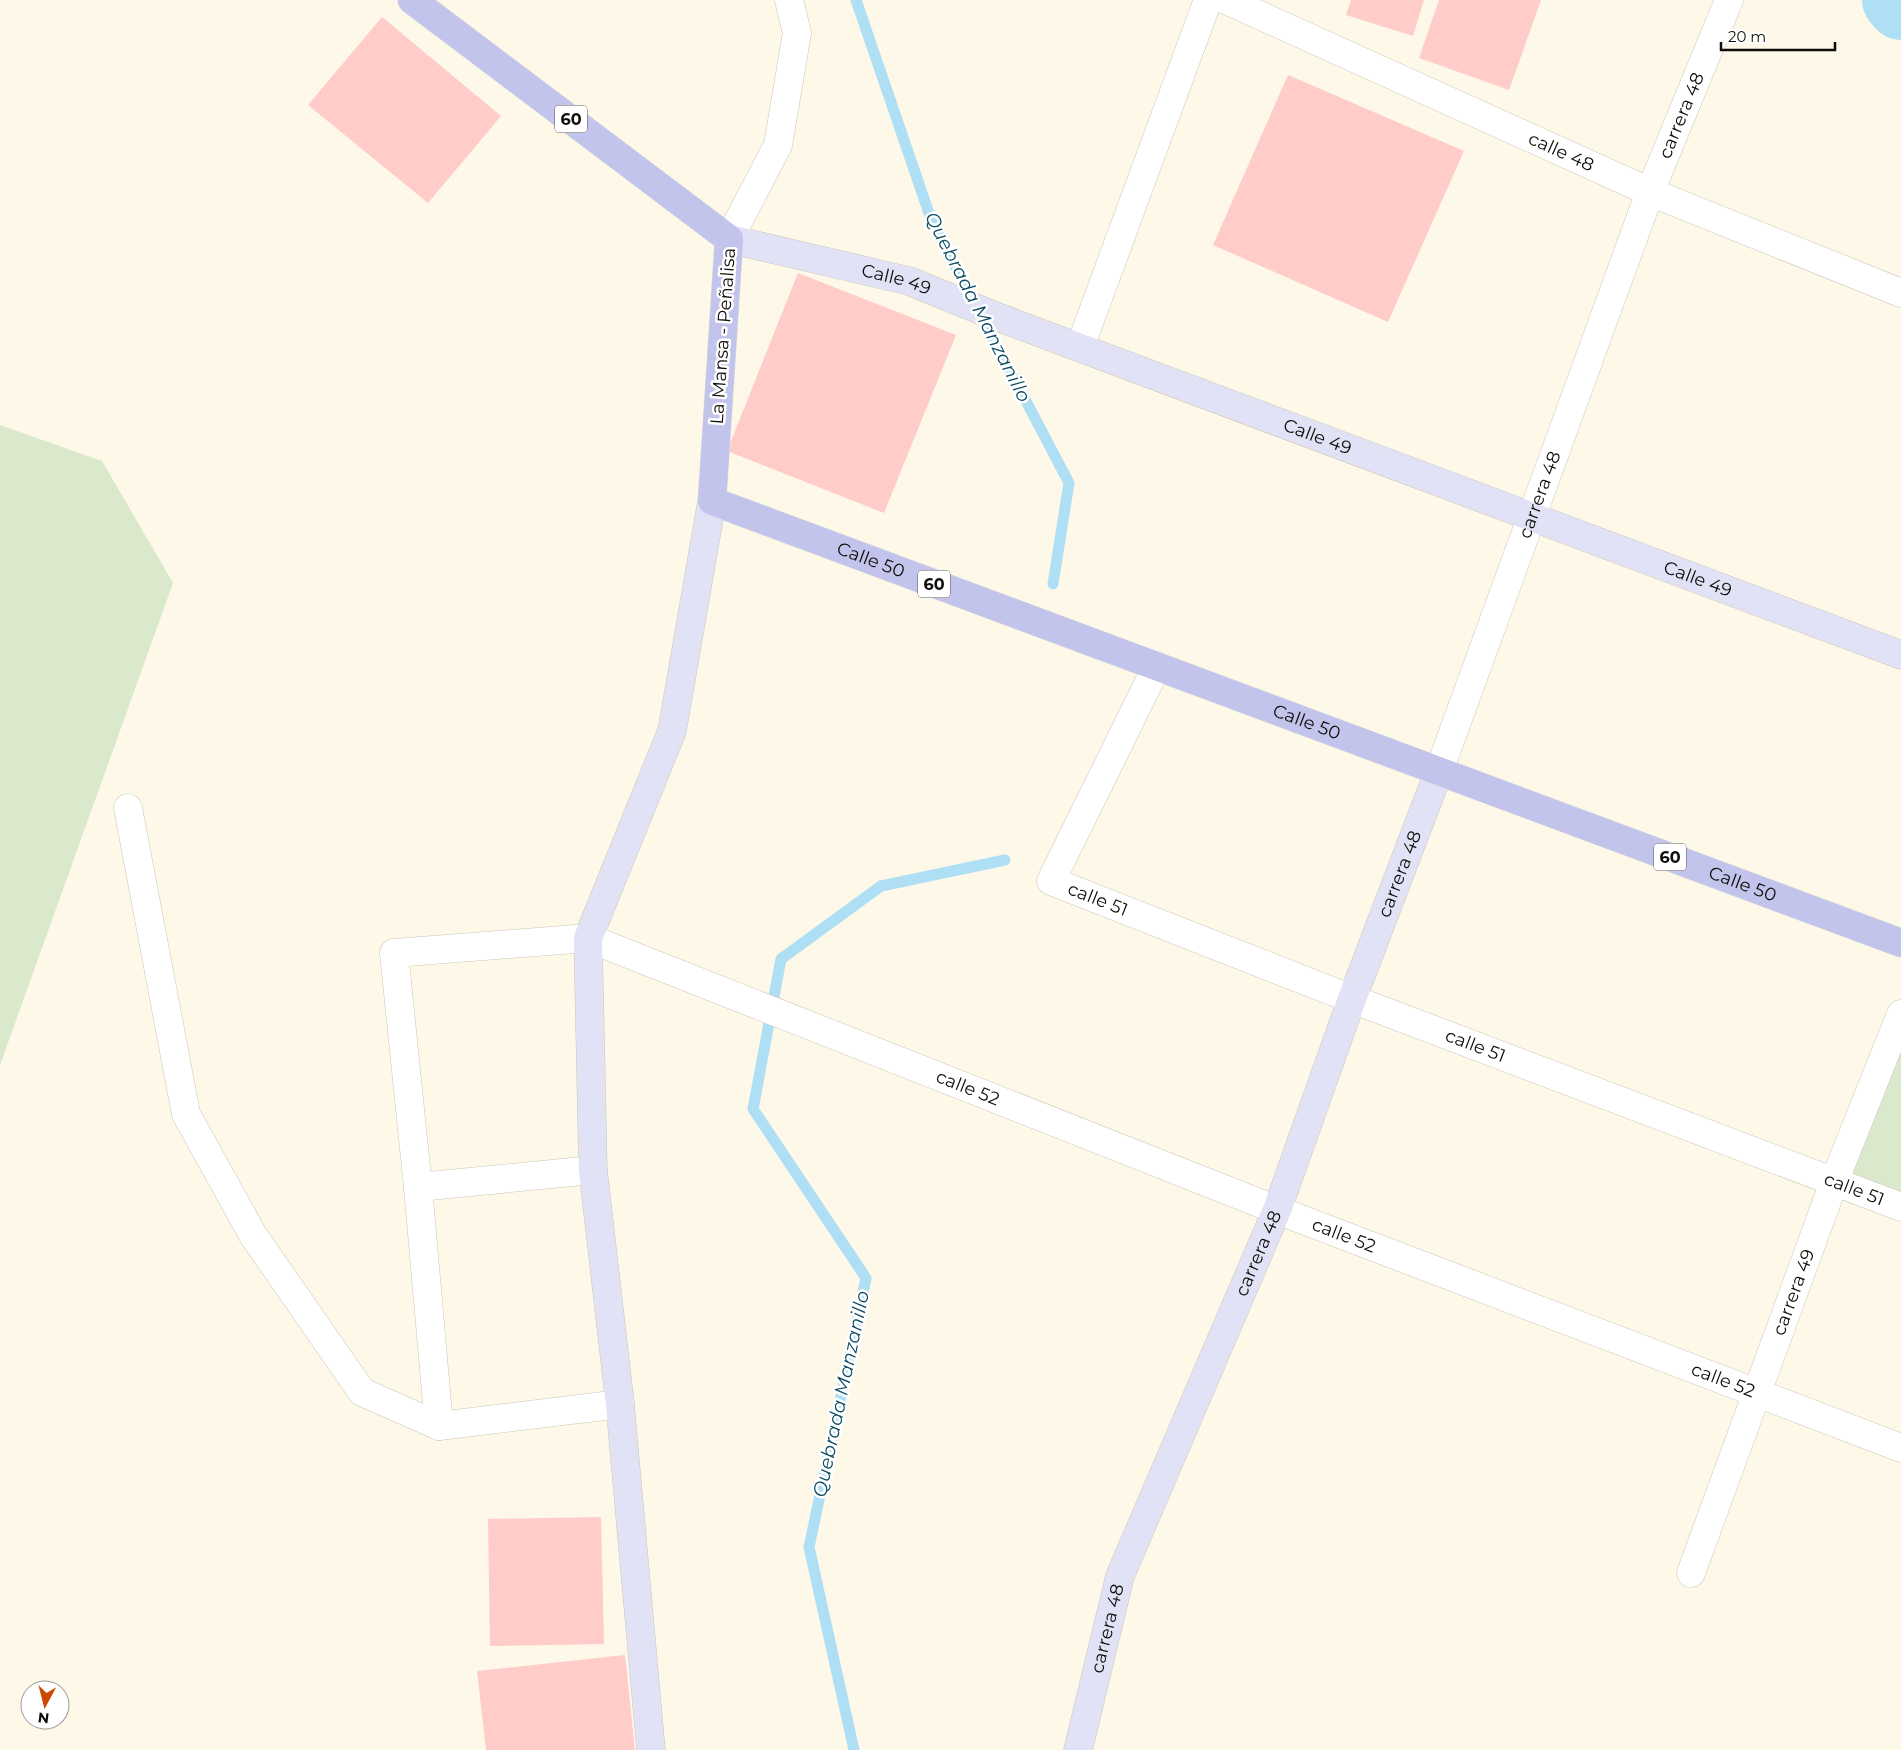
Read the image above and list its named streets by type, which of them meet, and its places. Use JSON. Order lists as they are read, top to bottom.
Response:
{
  "streets": {
    "main road": ["60", "La Mansa - Peñalisa", "Calle 50"],
    "street": [
      "carrera 48",
      "calle 48",
      "Calle 49",
      "calle 51",
      "calle 52",
      "carrera 49"
    ]
  },
  "crossings": [
    ["carrera 48", "calle 48"],
    ["carrera 48", "Calle 49"],
    ["carrera 48", "Calle 50"],
    ["carrera 48", "calle 51"],
    ["carrera 48", "calle 52"],
    ["Calle 49", "La Mansa - Peñalisa"],
    ["La Mansa - Peñalisa", "Calle 50"],
    ["Calle 50", "calle 51"],
    ["calle 51", "carrera 49"],
    ["calle 52", "carrera 49"]
  ],
  "water": ["Quebrada Manzanillo"],
  "scale_bar": "20 m",
  "north": "bottom"
}
